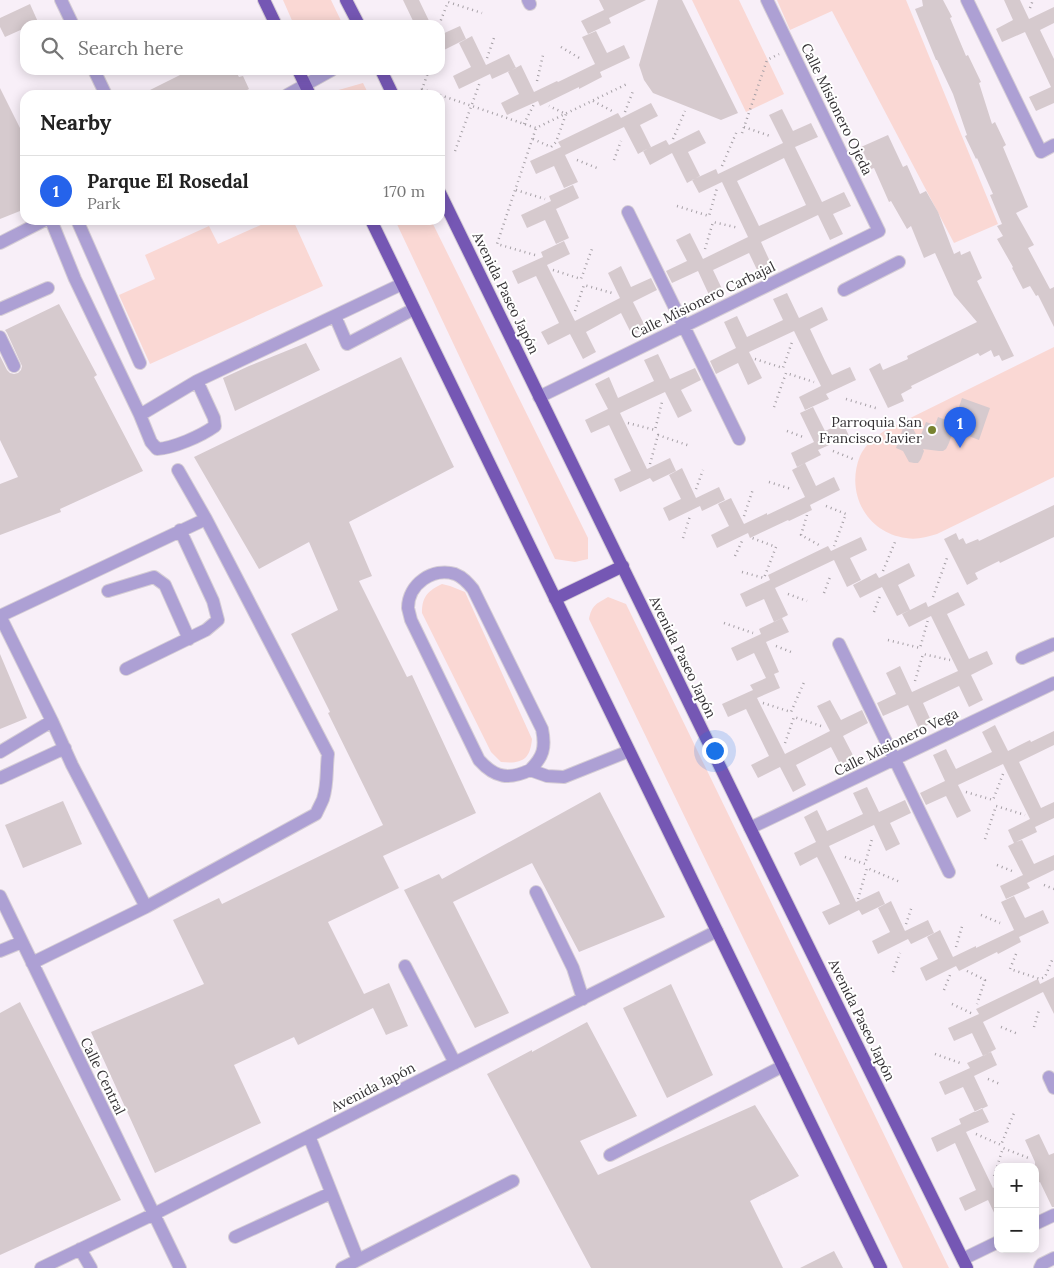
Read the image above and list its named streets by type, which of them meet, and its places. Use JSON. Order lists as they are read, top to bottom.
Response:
{
  "streets": {
    "main road": ["Avenida Paseo Japón"],
    "street": [
      "Calle Misionero Ojeda",
      "Calle Misionero Carbajal",
      "Calle Misionero Vega",
      "Calle Central",
      "Avenida Japón"
    ]
  },
  "crossings": [
    ["Calle Misionero Ojeda", "Calle Misionero Carbajal"],
    ["Avenida Paseo Japón", "Calle Misionero Carbajal"],
    ["Avenida Paseo Japón", "Calle Misionero Vega"],
    ["Calle Central", "Avenida Japón"]
  ],
  "places": ["Parroquia San Francisco Javier"],
  "page": {
    "search": "Search here",
    "heading": "Nearby",
    "list": [
      {
        "mark": "1",
        "name": "Parque El Rosedal",
        "note": "Park",
        "value": "170 m"
      }
    ],
    "pins": "1",
    "map_buttons": ["+", "−"]
  }
}
